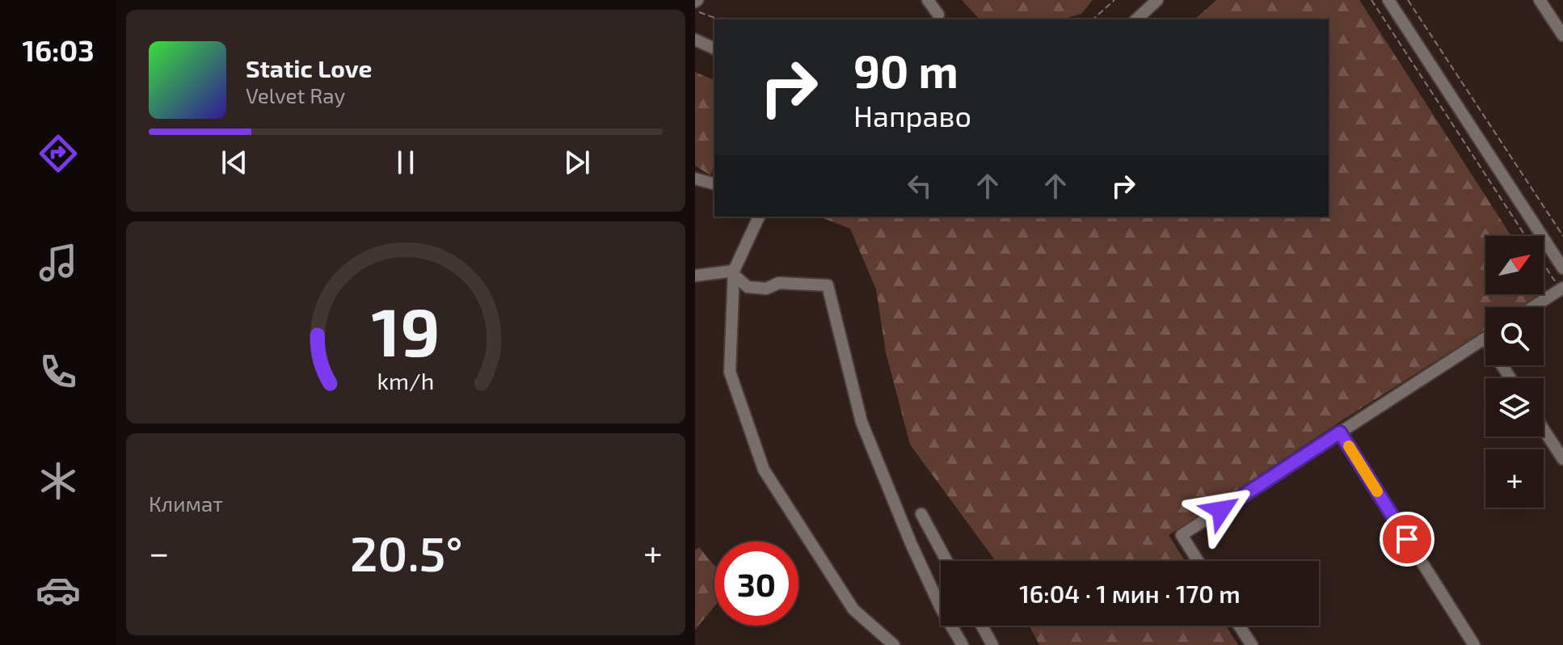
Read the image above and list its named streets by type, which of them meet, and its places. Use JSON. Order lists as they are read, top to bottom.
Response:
{
  "north": "top right",
  "page": {
    "tabs": "16:03",
    "turn": ["90 m", "Направо"],
    "song": ["Static Love", "Velvet Ray"],
    "map_buttons": "+",
    "tile": "Климат",
    "heat": ["−", "20.5°", "+"],
    "limit": "30",
    "trip": "16:04 · 1 мин · 170 m",
    "gauge": ["19", "km/h"]
  }
}
